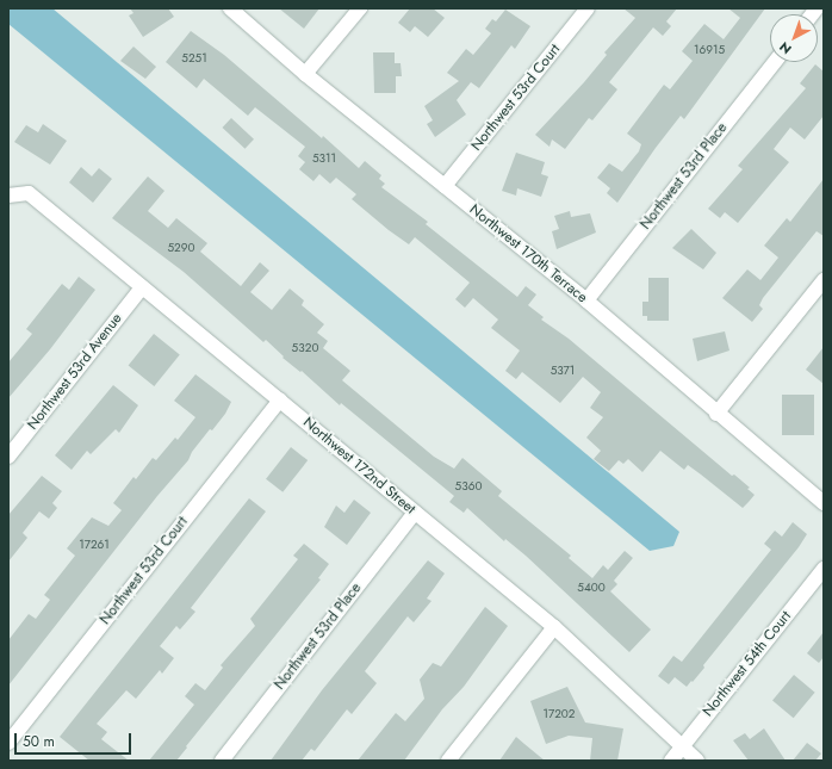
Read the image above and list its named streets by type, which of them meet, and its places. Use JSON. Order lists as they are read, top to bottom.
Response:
{
  "streets": {
    "street": [
      "Northwest 53rd Court",
      "Northwest 53rd Place",
      "Northwest 170th Terrace",
      "Northwest 53rd Avenue",
      "Northwest 172nd Street",
      "Northwest 54th Court"
    ]
  },
  "crossings": [
    ["Northwest 53rd Court", "Northwest 170th Terrace"],
    ["Northwest 53rd Court", "Northwest 172nd Street"],
    ["Northwest 53rd Place", "Northwest 170th Terrace"],
    ["Northwest 53rd Place", "Northwest 172nd Street"],
    ["Northwest 53rd Avenue", "Northwest 172nd Street"],
    ["Northwest 172nd Street", "Northwest 54th Court"]
  ],
  "house_numbers": [
    "16915",
    "5251",
    "5311",
    "5290",
    "5320",
    "5371",
    "5360",
    "17261",
    "5400",
    "17202"
  ],
  "scale_bar": "50 m",
  "north": "bottom left"
}
